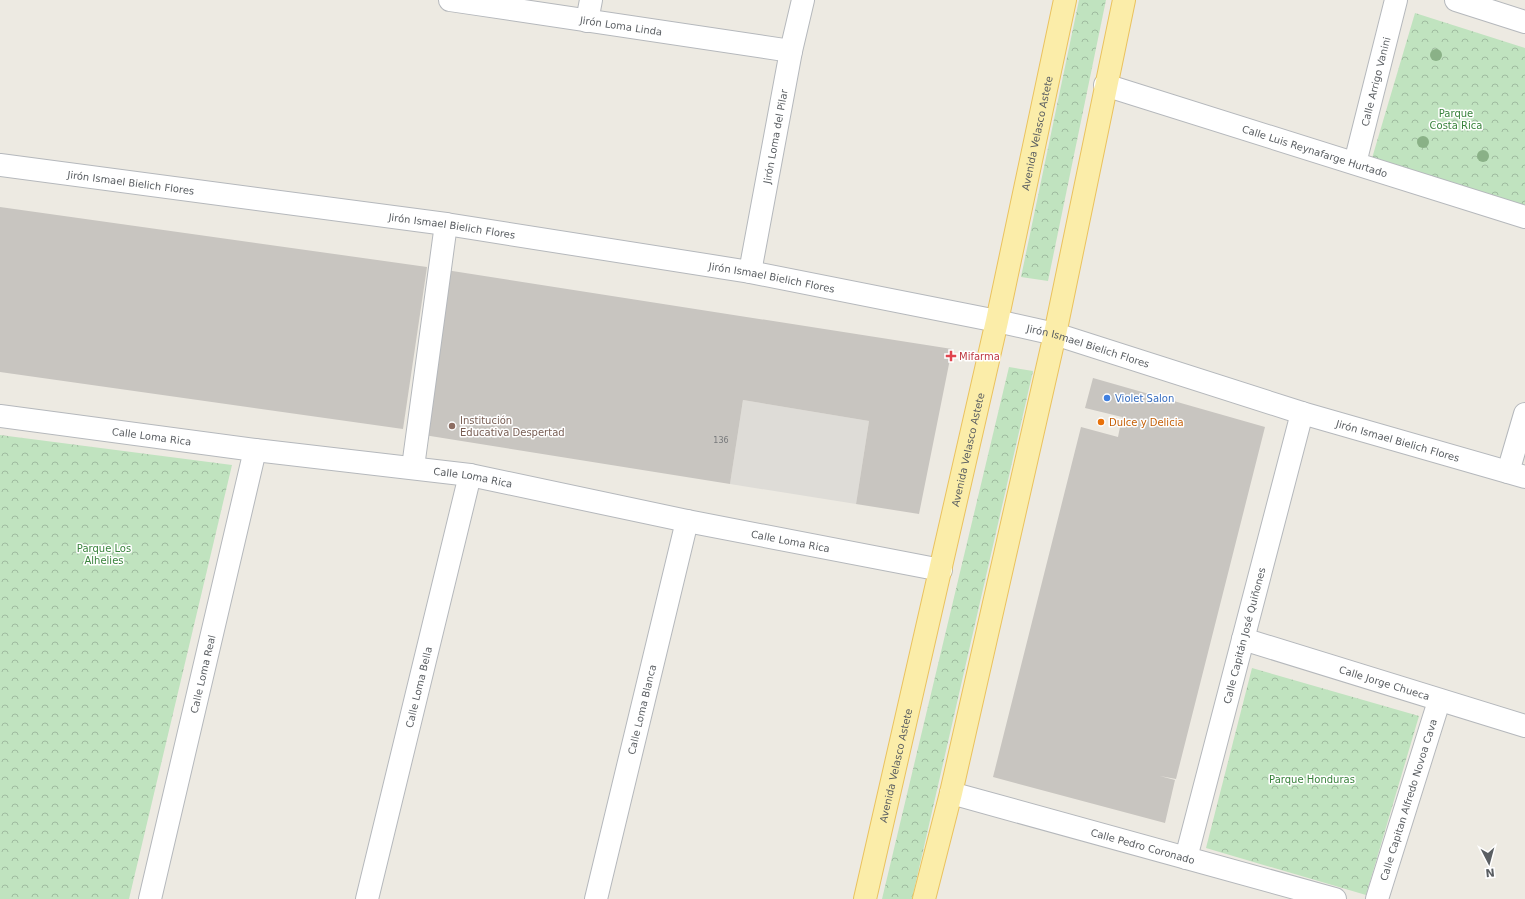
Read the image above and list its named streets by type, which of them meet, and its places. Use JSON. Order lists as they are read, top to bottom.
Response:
{
  "streets": {
    "main road": ["Avenida Velasco Astete"],
    "street": [
      "Jirón Loma Linda",
      "Calle Arrigo Vanini",
      "Jirón Loma del Pilar",
      "Calle Luis Reynafarge Hurtado",
      "Jirón Ismael Bielich Flores",
      "Calle Loma Rica",
      "Calle Capitán José Quiñones",
      "Calle Loma Real",
      "Calle Jorge Chueca",
      "Calle Loma Bella",
      "Calle Loma Blanca",
      "Calle Capitan Alfredo Novoa Cava",
      "Calle Pedro Coronado"
    ]
  },
  "crossings": [
    ["Jirón Loma Linda", "Jirón Loma del Pilar"],
    ["Calle Arrigo Vanini", "Calle Luis Reynafarge Hurtado"],
    ["Avenida Velasco Astete", "Jirón Ismael Bielich Flores"],
    ["Avenida Velasco Astete", "Calle Loma Rica"],
    ["Jirón Loma del Pilar", "Jirón Ismael Bielich Flores"],
    ["Jirón Ismael Bielich Flores", "Calle Capitán José Quiñones"],
    ["Calle Loma Rica", "Calle Loma Real"],
    ["Calle Loma Rica", "Calle Loma Bella"],
    ["Calle Loma Rica", "Calle Loma Blanca"],
    ["Calle Capitán José Quiñones", "Calle Jorge Chueca"],
    ["Calle Capitán José Quiñones", "Calle Pedro Coronado"],
    ["Calle Jorge Chueca", "Calle Capitan Alfredo Novoa Cava"]
  ],
  "parks": ["Parque Costa Rica", "Parque Los Alhelies", "Parque Honduras"],
  "places": {
    "health": ["Mifarma"],
    "other": ["Violet Salon", "Dulce y Delicia", "Institución Educativa Despertad"]
  },
  "house_numbers": ["136"],
  "north": "bottom"
}
